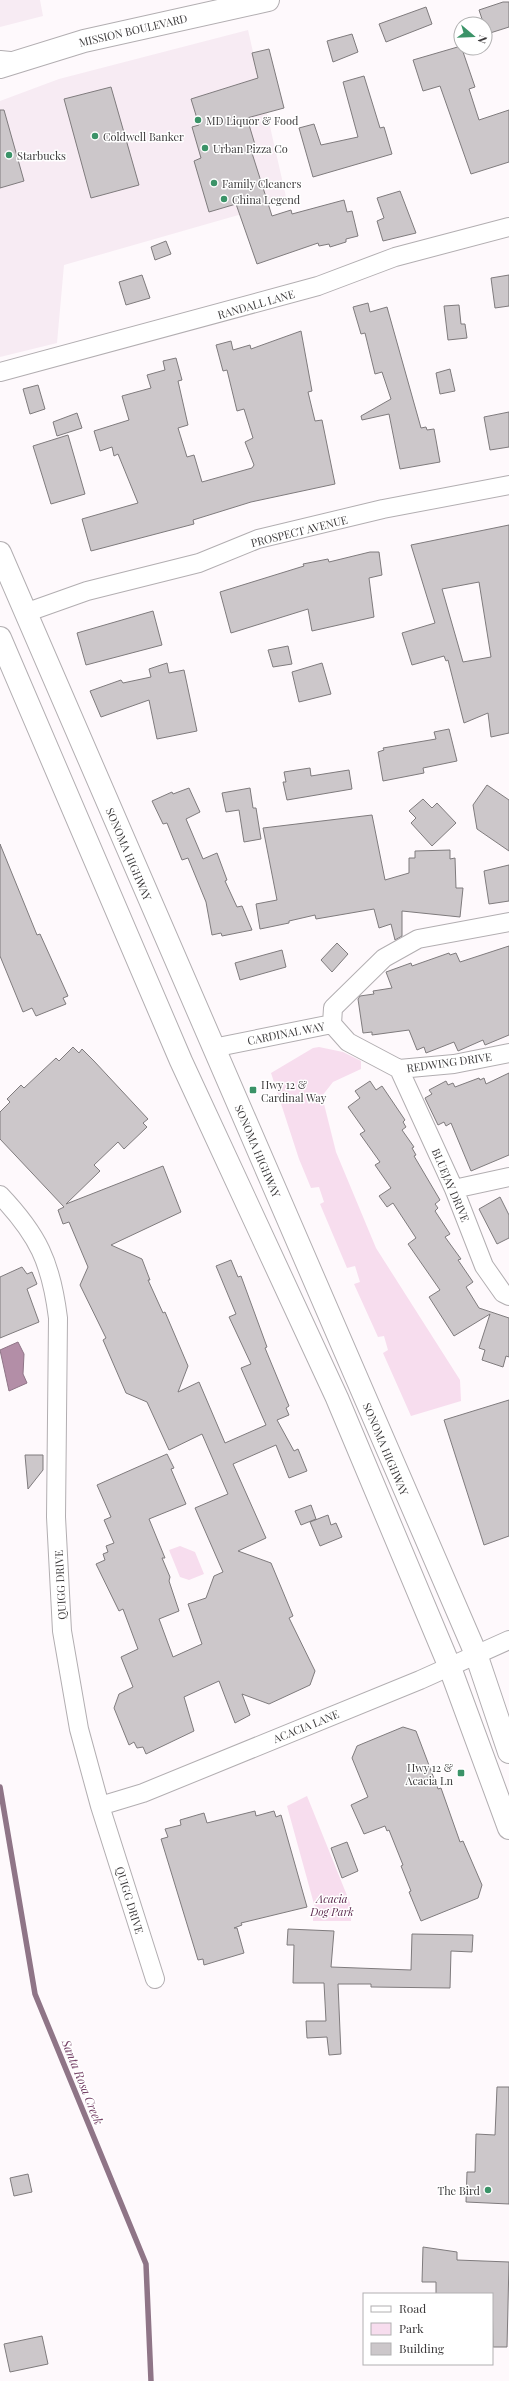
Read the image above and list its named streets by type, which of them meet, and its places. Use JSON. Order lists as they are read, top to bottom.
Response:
{
  "streets": {
    "main road": ["MISSION BOULEVARD", "SONOMA HIGHWAY"],
    "street": [
      "RANDALL LANE",
      "PROSPECT AVENUE",
      "CARDINAL WAY",
      "REDWING DRIVE",
      "BLUEJAY DRIVE",
      "QUIGG DRIVE",
      "ACACIA LANE"
    ]
  },
  "crossings": [
    ["PROSPECT AVENUE", "SONOMA HIGHWAY"],
    ["SONOMA HIGHWAY", "CARDINAL WAY"],
    ["SONOMA HIGHWAY", "ACACIA LANE"],
    ["CARDINAL WAY", "REDWING DRIVE"],
    ["REDWING DRIVE", "BLUEJAY DRIVE"],
    ["QUIGG DRIVE", "ACACIA LANE"]
  ],
  "water": ["Santa Rosa Creek"],
  "parks": ["Acacia Dog Park"],
  "places": {
    "other": [
      "MD Liquor & Food",
      "Coldwell Banker",
      "Urban Pizza Co",
      "Starbucks",
      "Family Cleaners",
      "China Legend",
      "The Bird"
    ],
    "transit": ["Hwy 12 & Cardinal Way", "Hwy 12 & Acacia Ln"]
  },
  "legend": ["Road", "Park", "Building"],
  "north": "right"
}
